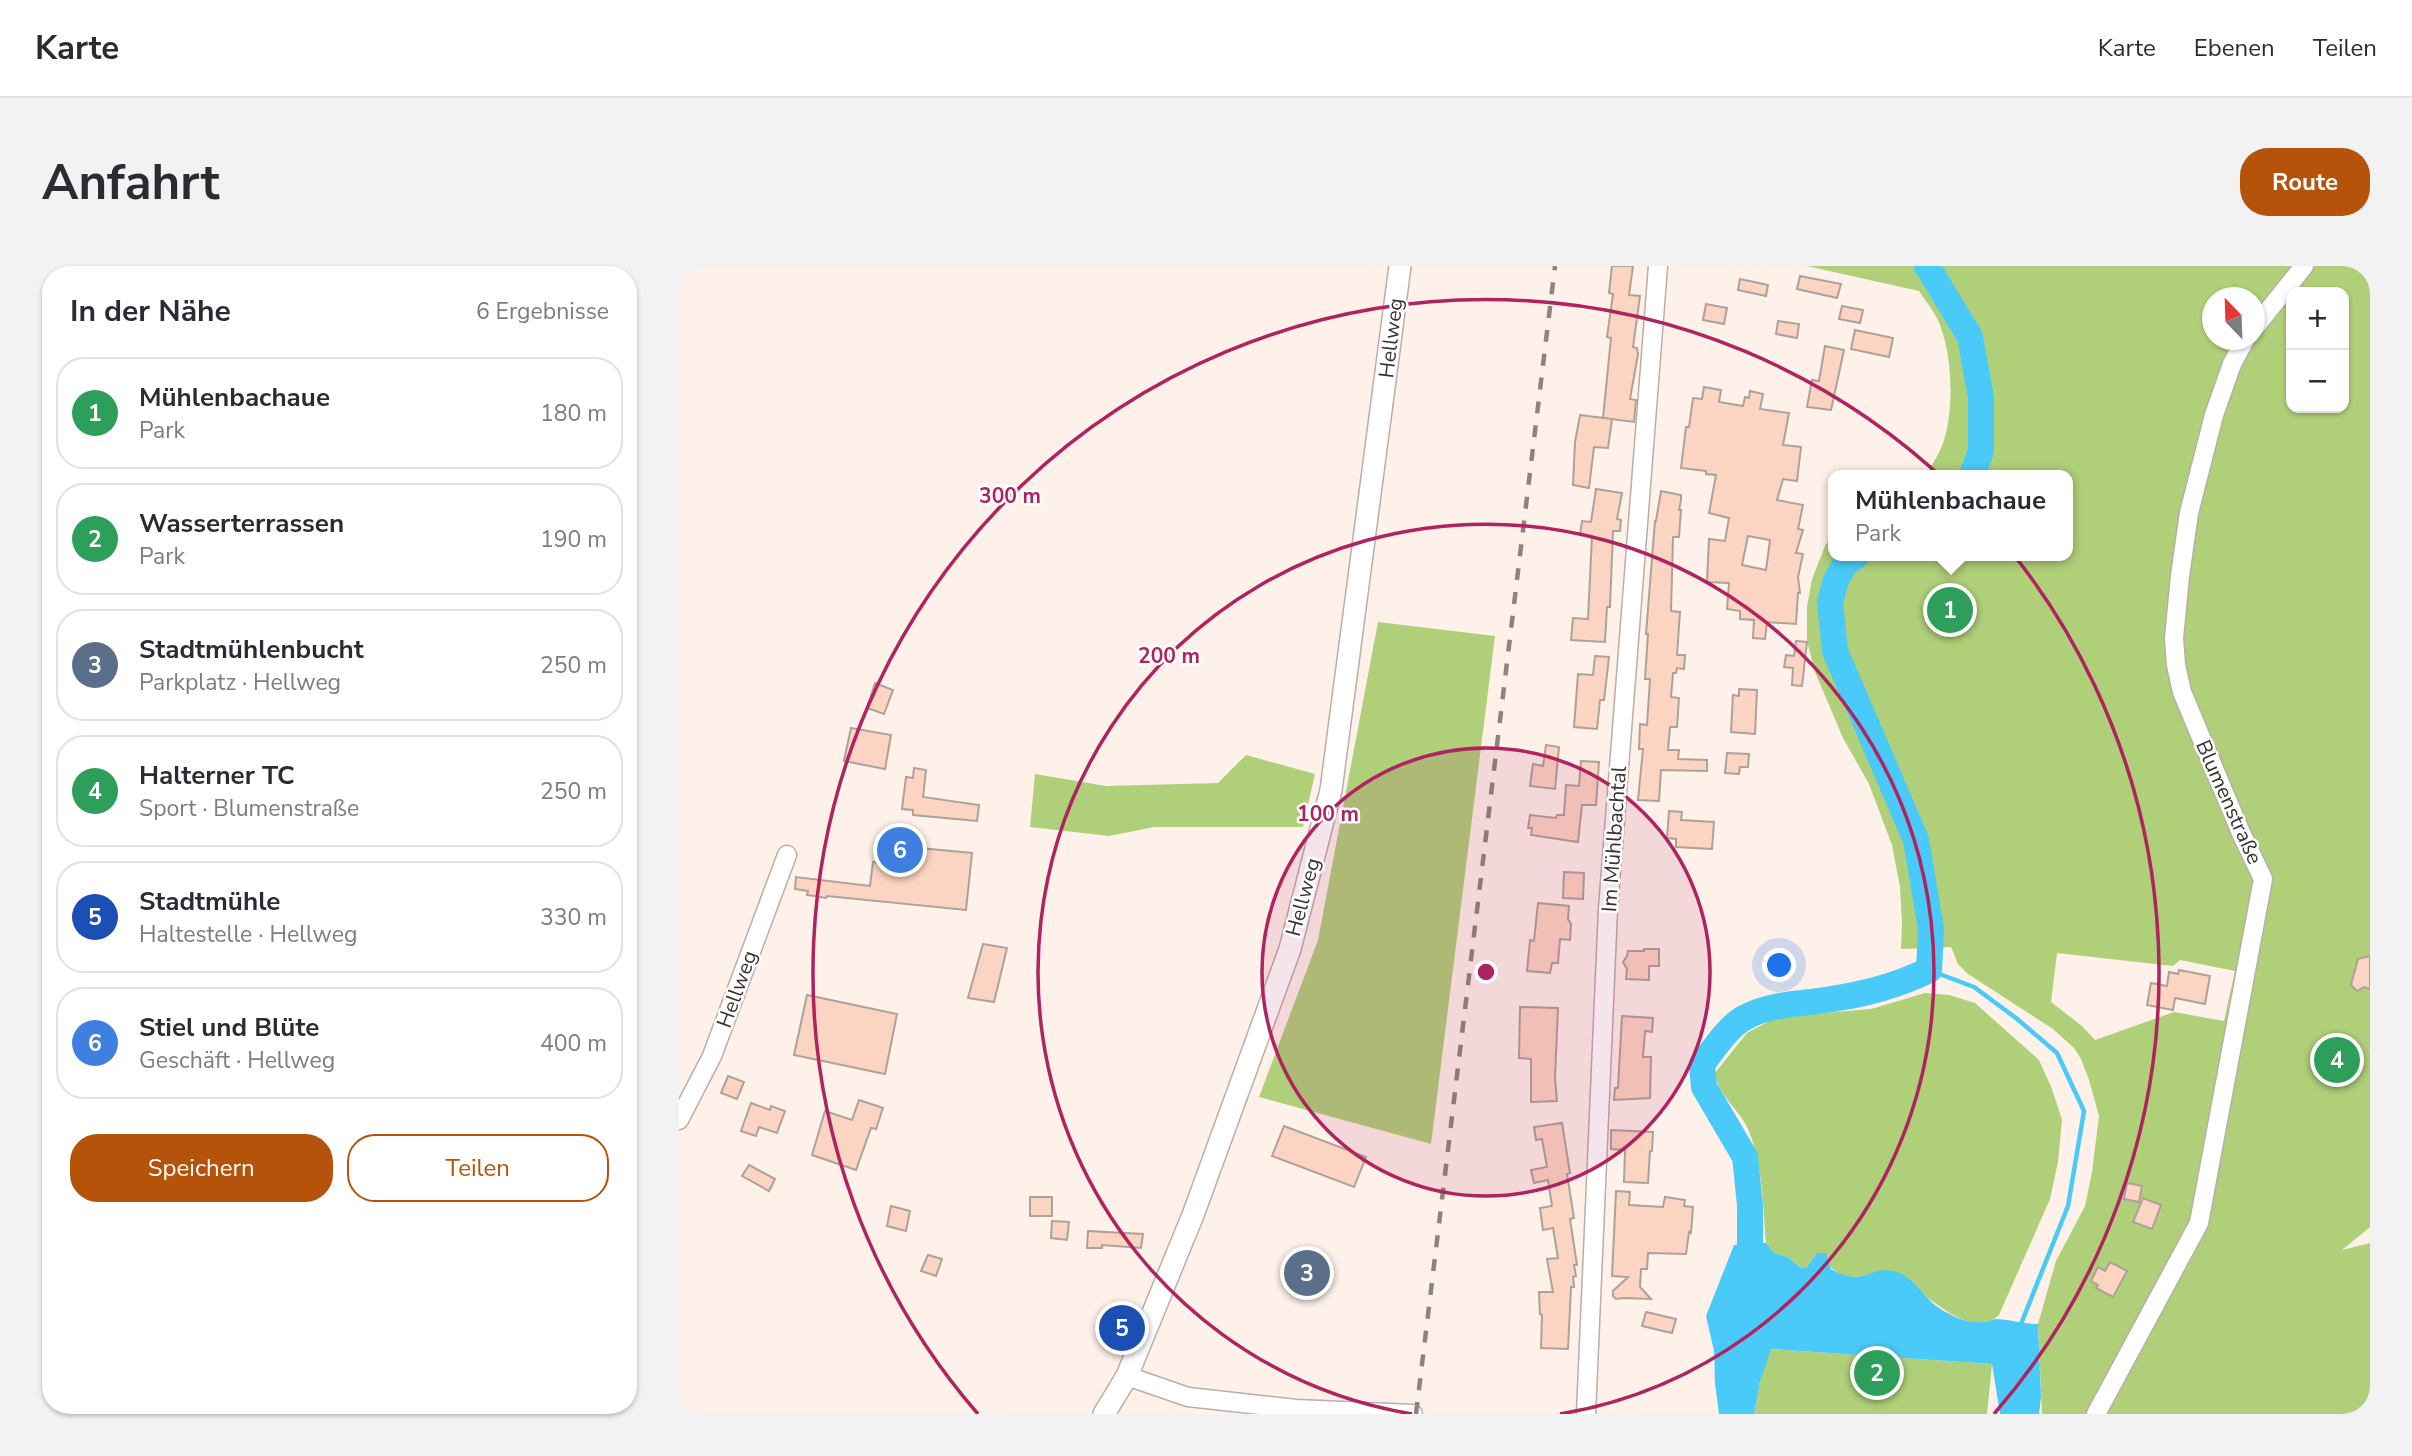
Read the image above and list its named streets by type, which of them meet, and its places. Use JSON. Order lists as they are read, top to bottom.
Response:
{
  "streets": {
    "street": ["Hellweg", "Blumenstraße", "Im Mühlbachtal"]
  },
  "north": "top left",
  "page": {
    "header": "Karte",
    "nav": ["Karte", "Ebenen", "Teilen"],
    "buttons": [
      "Route",
      ["Speichern", "Teilen"]
    ],
    "title": "Anfahrt",
    "heading": ["In der Nähe", "6 Ergebnisse"],
    "map_buttons": ["+", "−"],
    "list": [
      {
        "mark": "1",
        "name": "Mühlenbachaue",
        "note": "Park",
        "value": "180 m"
      },
      {
        "mark": "2",
        "name": "Wasserterrassen",
        "note": "Park",
        "value": "190 m"
      },
      {
        "mark": "3",
        "name": "Stadtmühlenbucht",
        "note": "Parkplatz · Hellweg",
        "value": "250 m"
      },
      {
        "mark": "4",
        "name": "Halterner TC",
        "note": "Sport · Blumenstraße",
        "value": "250 m"
      },
      {
        "mark": "5",
        "name": "Stadtmühle",
        "note": "Haltestelle · Hellweg",
        "value": "330 m"
      },
      {
        "mark": "6",
        "name": "Stiel und Blüte",
        "note": "Geschäft · Hellweg",
        "value": "400 m"
      }
    ],
    "popup": ["Mühlenbachaue", "Park"],
    "pins": [
      "1",
      "6",
      "4",
      "3",
      "5",
      "2"
    ]
  },
  "rings": ["300 m", "200 m", "100 m"]
}
